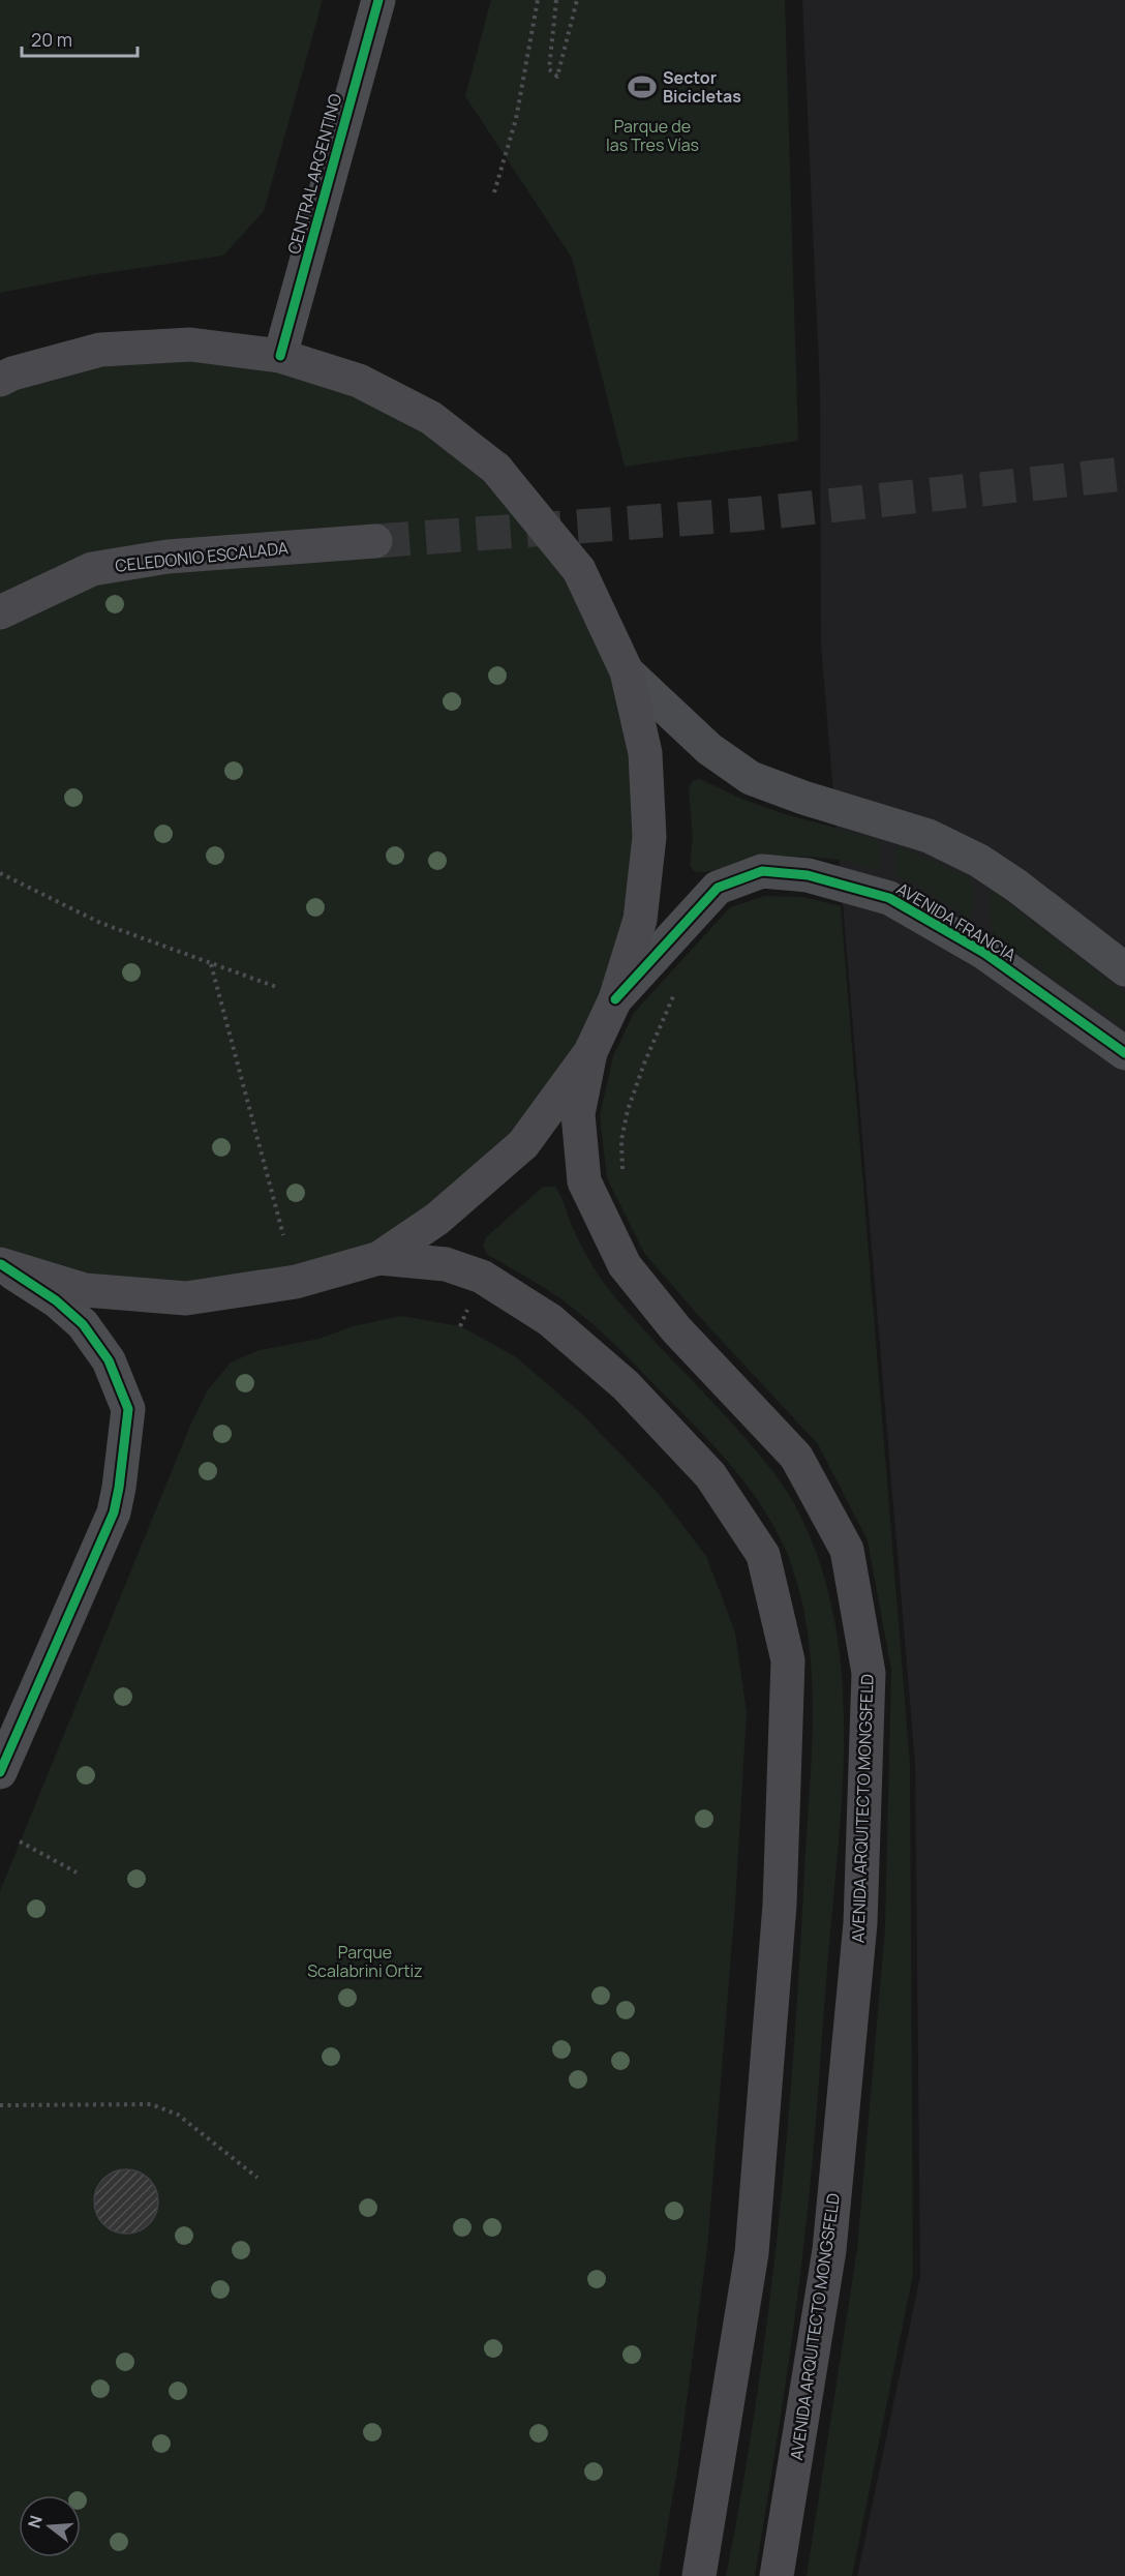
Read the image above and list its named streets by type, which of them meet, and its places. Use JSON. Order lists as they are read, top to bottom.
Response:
{
  "streets": {
    "main road": ["CELEDONIO ESCALADA", "AVENIDA ARQUITECTO MONGSFELD"],
    "street": ["CENTRAL ARGENTINO", "AVENIDA FRANCIA"]
  },
  "parks": ["Parque de las Tres Vías", "Parque Scalabrini Ortiz"],
  "places": {
    "sports": ["Sector Bicicletas"]
  },
  "scale_bar": "20 m",
  "north": "left"
}
